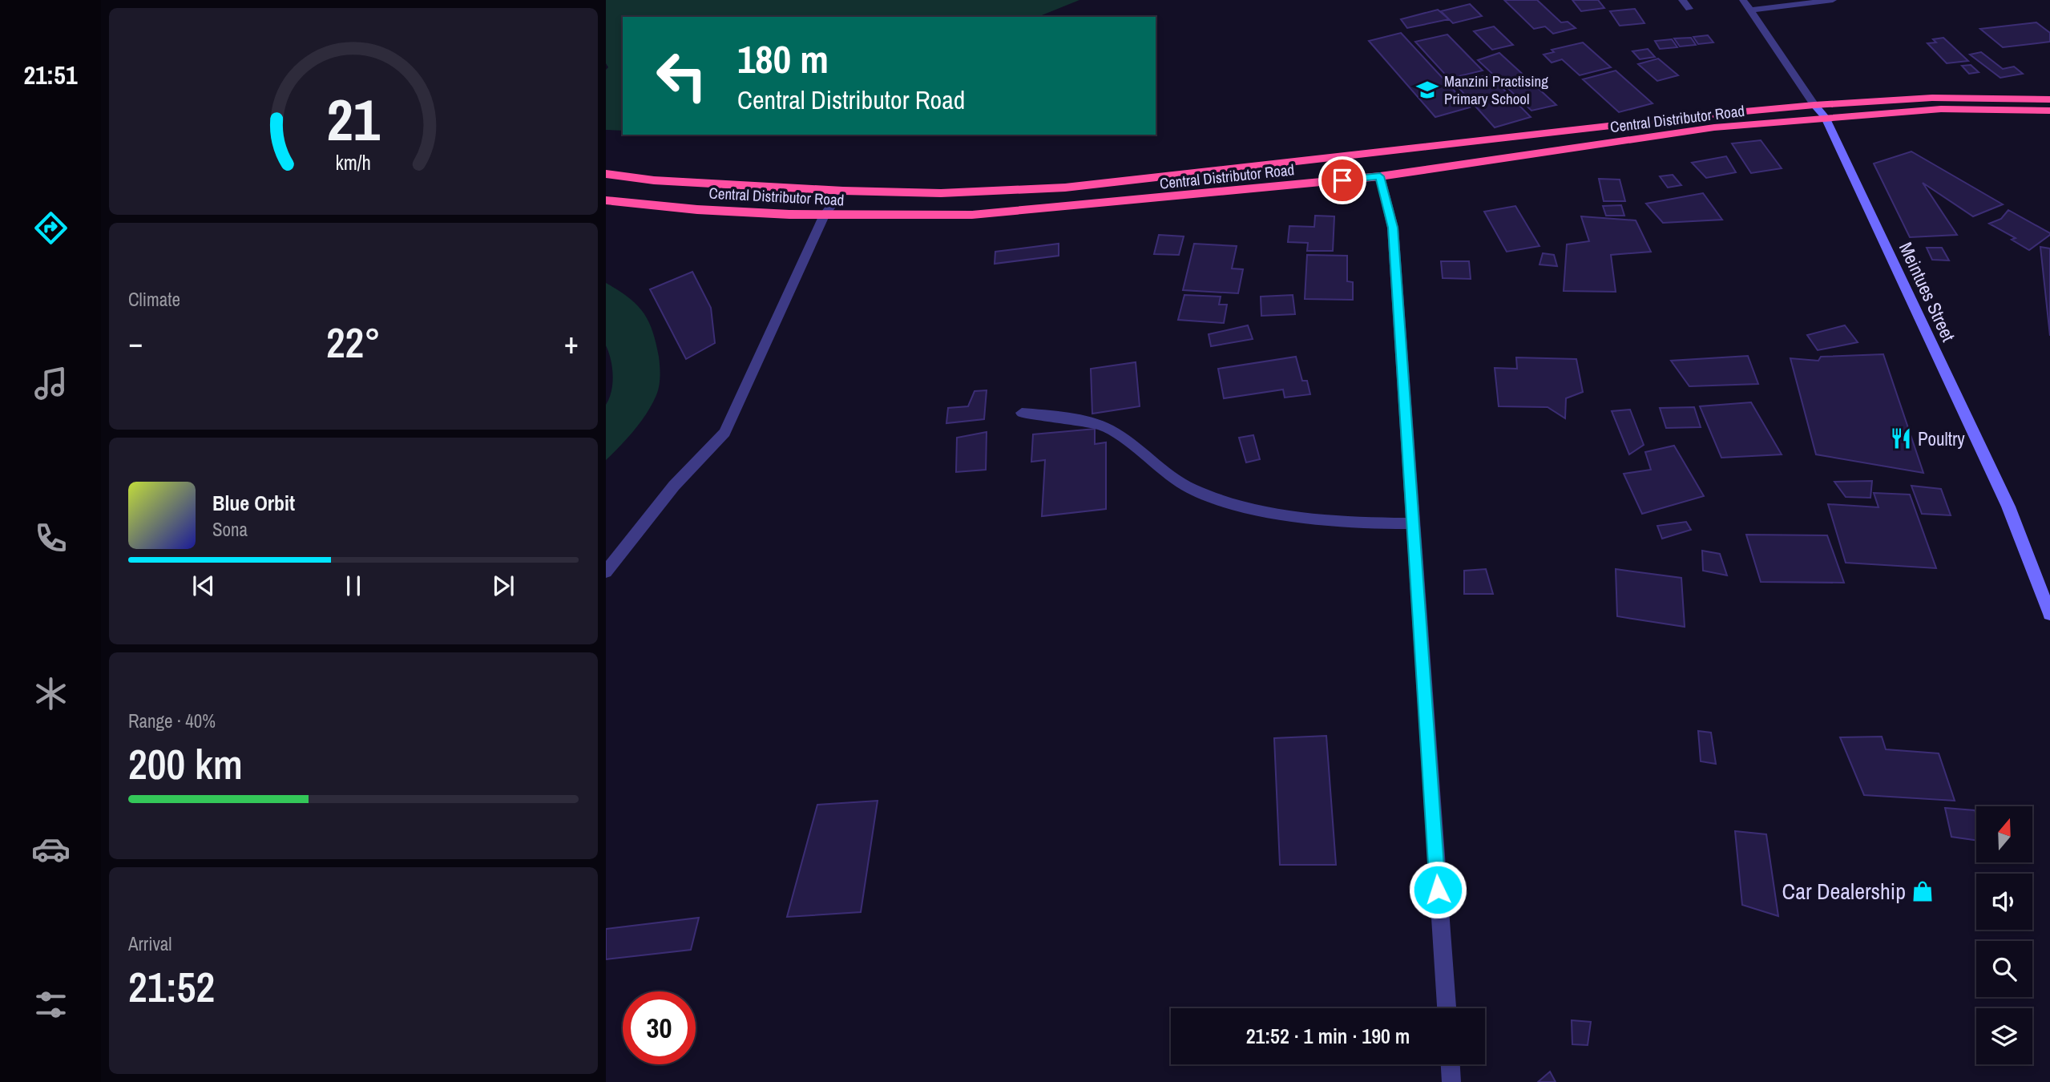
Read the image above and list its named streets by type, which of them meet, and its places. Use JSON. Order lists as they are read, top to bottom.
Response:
{
  "streets": {
    "highway": ["Central Distributor Road"],
    "street": ["Meintues Street"]
  },
  "crossings": [
    ["Central Distributor Road", "Meintues Street"]
  ],
  "places": {
    "school or university": ["Manzini Practising Primary School"],
    "restaurant": ["Poultry"],
    "shop": ["Car Dealership"]
  },
  "north": "top",
  "page": {
    "tabs": "21:51",
    "turn": ["180 m", "Central Distributor Road"],
    "tile": [
      "Climate",
      ["Range · 40%", "200 km"],
      ["Arrival", "21:52"]
    ],
    "heat": ["−", "22°", "+"],
    "song": ["Blue Orbit", "Sona"],
    "limit": "30",
    "trip": "21:52 · 1 min · 190 m",
    "gauge": ["21", "km/h"]
  }
}
